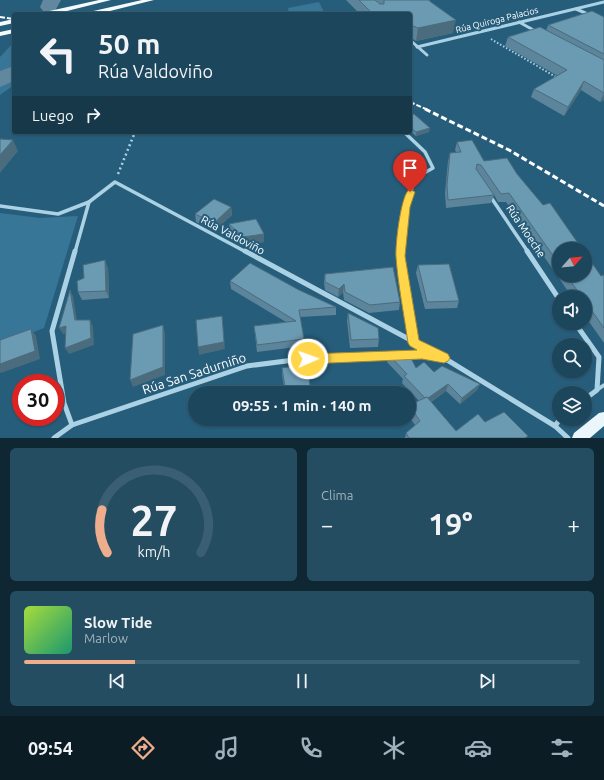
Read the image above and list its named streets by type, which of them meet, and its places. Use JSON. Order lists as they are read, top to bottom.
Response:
{
  "streets": {
    "street": [
      "Rúa Quiroga Palacios",
      "Rúa Moeche",
      "Rúa Valdoviño",
      "Rúa San Sadurniño"
    ]
  },
  "crossings": [
    ["Rúa Valdoviño", "Rúa San Sadurniño"]
  ],
  "north": "top right",
  "page": {
    "turn": ["50 m", "Rúa Valdoviño"],
    "then": "Luego",
    "limit": "30",
    "trip": "09:55 · 1 min · 140 m",
    "tile": "Clima",
    "heat": ["−", "19°", "+"],
    "song": ["Slow Tide", "Marlow"],
    "tabs": "09:54",
    "gauge": ["27", "km/h"]
  }
}
